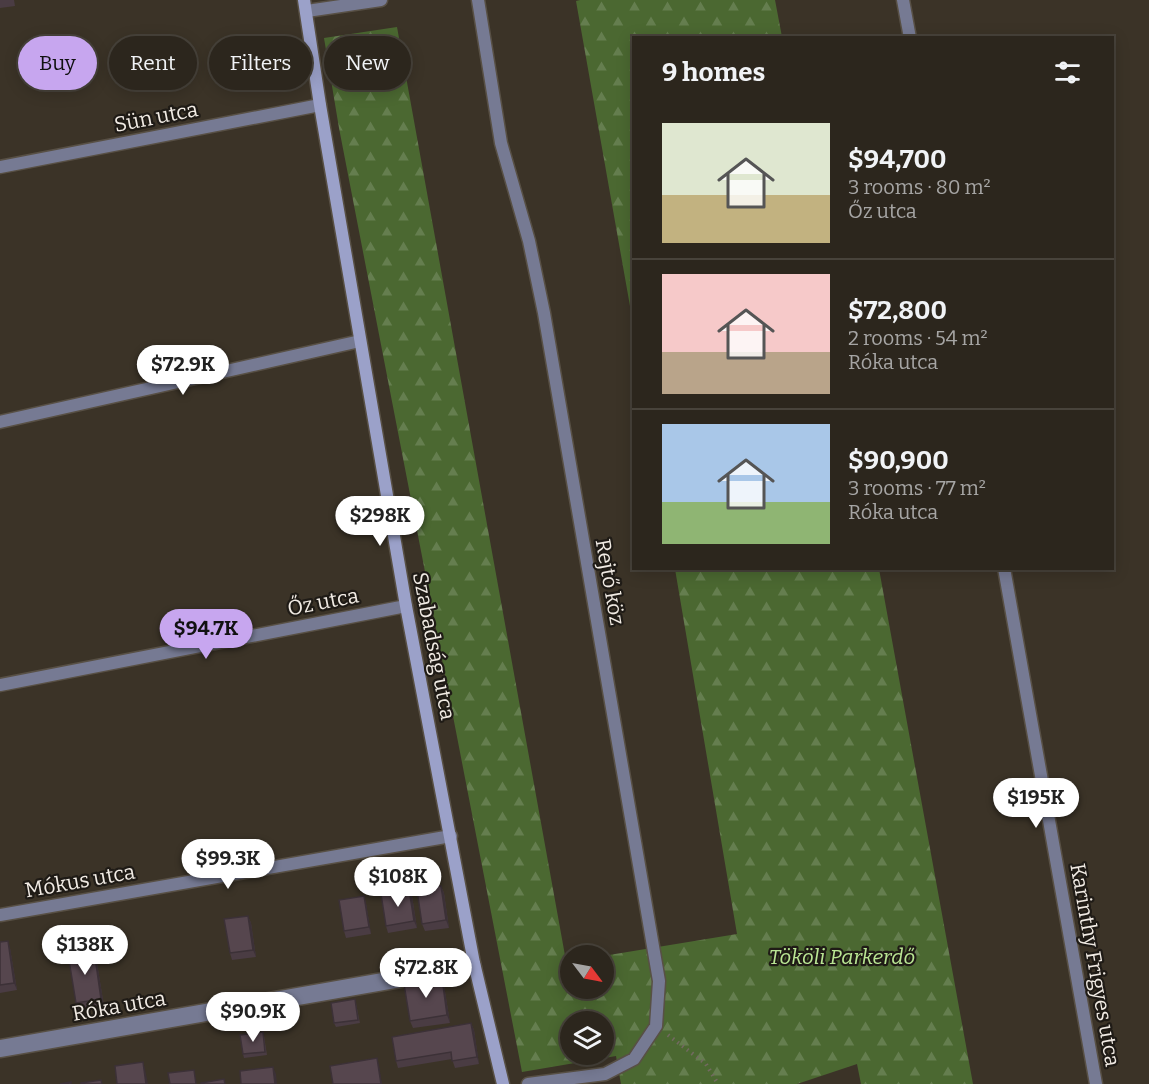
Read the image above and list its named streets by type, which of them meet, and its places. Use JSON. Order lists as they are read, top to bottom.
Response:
{
  "streets": {
    "street": [
      "Sün utca",
      "Rejtő köz",
      "Őz utca",
      "Szabadság utca",
      "Mókus utca",
      "Karinthy Frigyes utca",
      "Róka utca"
    ]
  },
  "crossings": [
    ["Sün utca", "Szabadság utca"],
    ["Őz utca", "Szabadság utca"],
    ["Szabadság utca", "Mókus utca"],
    ["Szabadság utca", "Róka utca"]
  ],
  "parks": ["Tököli Parkerdő"],
  "north": "bottom right",
  "page": {
    "chip": [
      "Buy",
      "Rent",
      "Filters",
      "New"
    ],
    "heading": "9 homes",
    "list": [
      {
        "name": "$94,700",
        "note": "3 rooms · 80 m² · Őz utca"
      },
      {
        "name": "$72,800",
        "note": "2 rooms · 54 m² · Róka utca"
      },
      {
        "name": "$90,900",
        "note": "3 rooms · 77 m² · Róka utca"
      }
    ],
    "price": [
      "$72.9K",
      "$298K",
      "$94.7K",
      "$195K",
      "$99.3K",
      "$108K",
      "$138K",
      "$72.8K",
      "$90.9K"
    ]
  }
}
